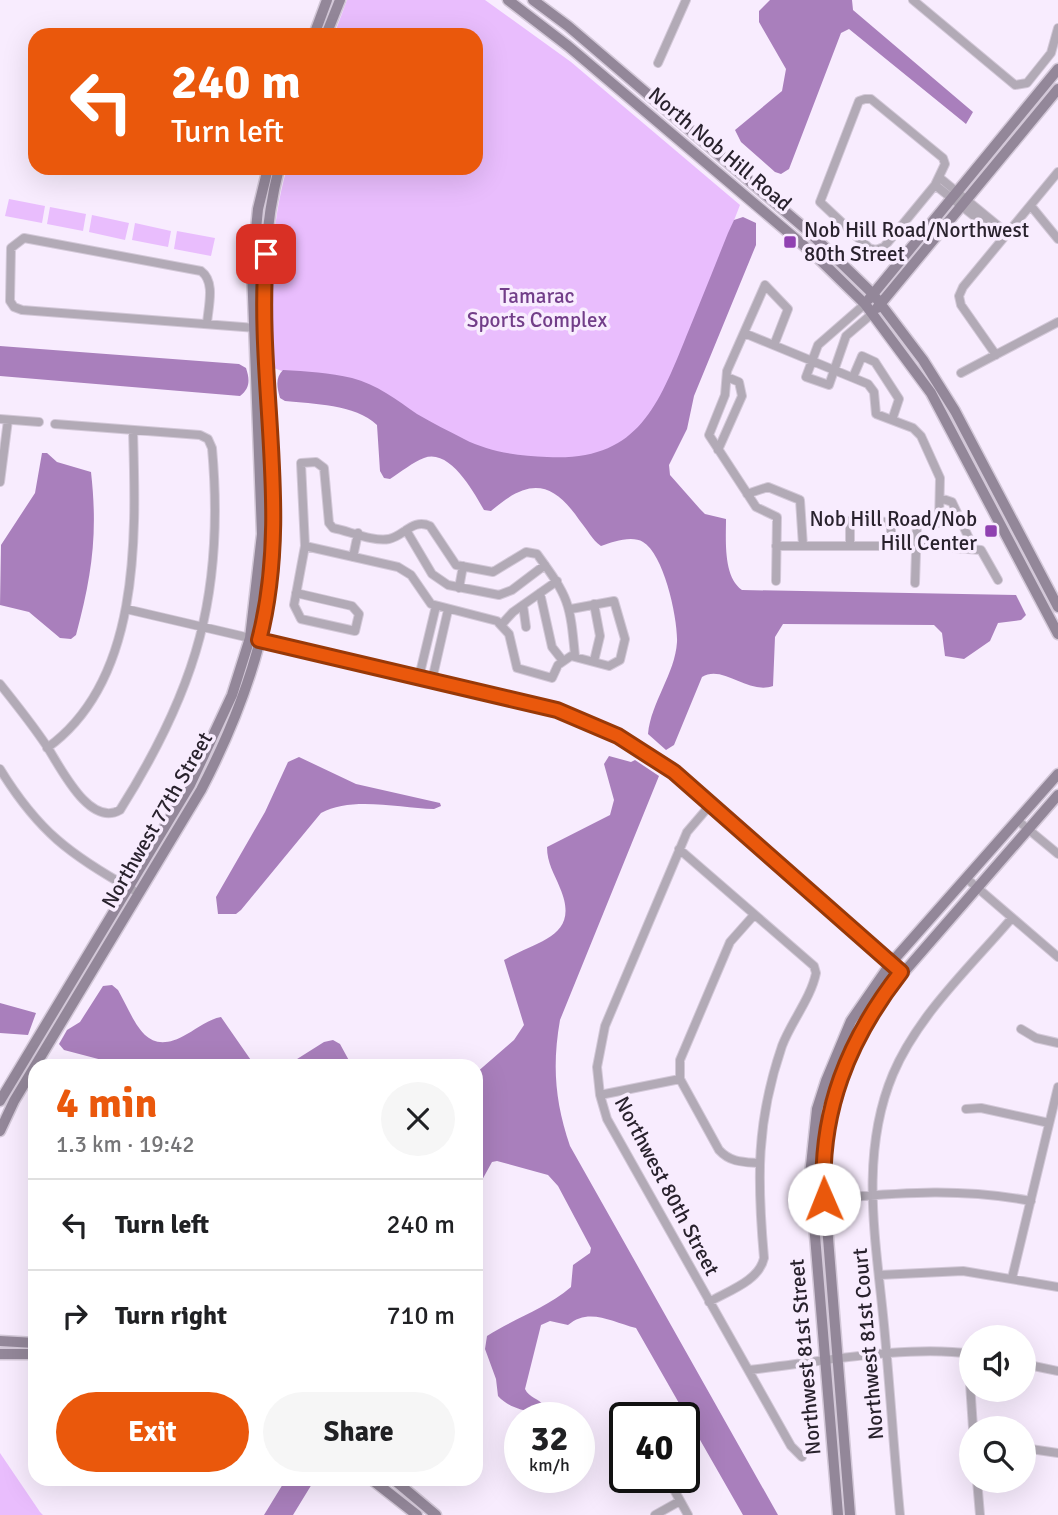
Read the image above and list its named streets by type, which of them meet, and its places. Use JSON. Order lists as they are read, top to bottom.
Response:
{
  "streets": {
    "street": [
      "North Nob Hill Road",
      "Northwest 77th Street",
      "Northwest 80th Street",
      "Northwest 81st Court",
      "Northwest 81st Street"
    ]
  },
  "parks": ["Tamarac Sports Complex"],
  "places": {
    "transit": ["Nob Hill Road/Northwest 80th Street", "Nob Hill Road/Nob Hill Center"]
  },
  "page": {
    "turn": ["240 m", "Turn left"],
    "heading": ["4 min", "1.3 km · 19:42"],
    "list": [
      {
        "name": "Turn left",
        "value": "240 m"
      },
      {
        "name": "Turn right",
        "value": "710 m"
      }
    ],
    "buttons": ["Exit", "Share"],
    "speed": "32 km/h",
    "limit": "40"
  }
}
